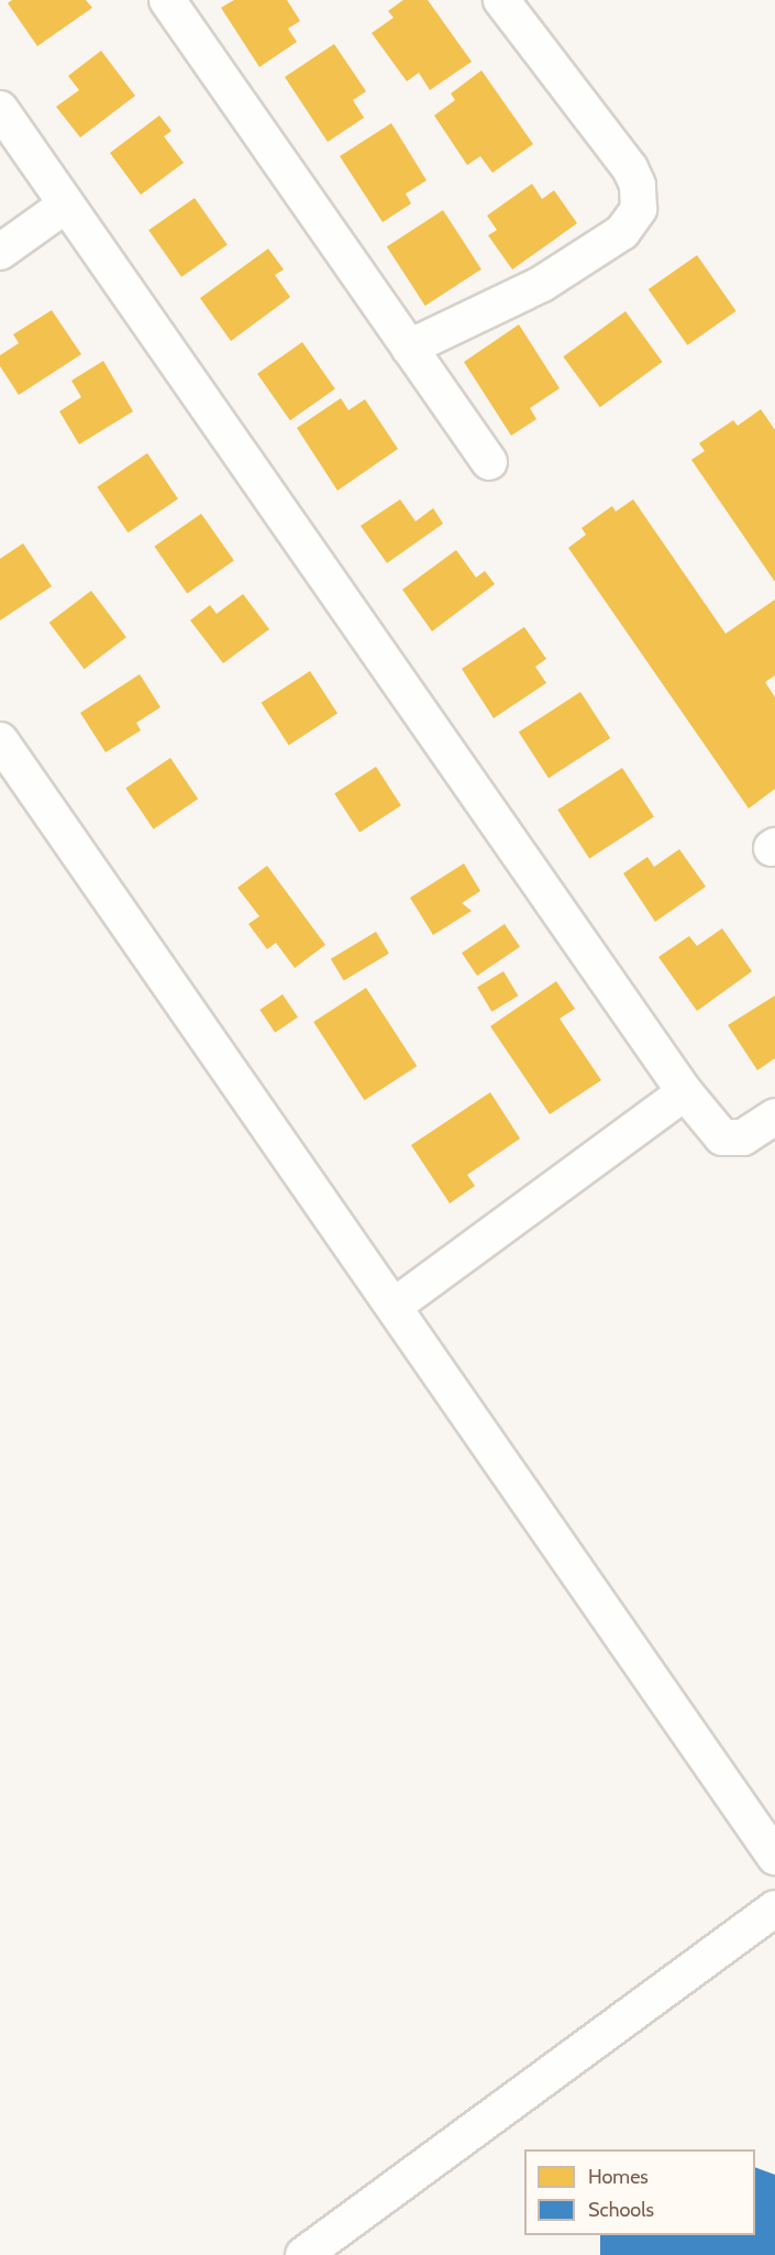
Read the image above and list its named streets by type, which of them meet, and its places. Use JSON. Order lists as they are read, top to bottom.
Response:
{
  "legend": ["Homes", "Schools"]
}
